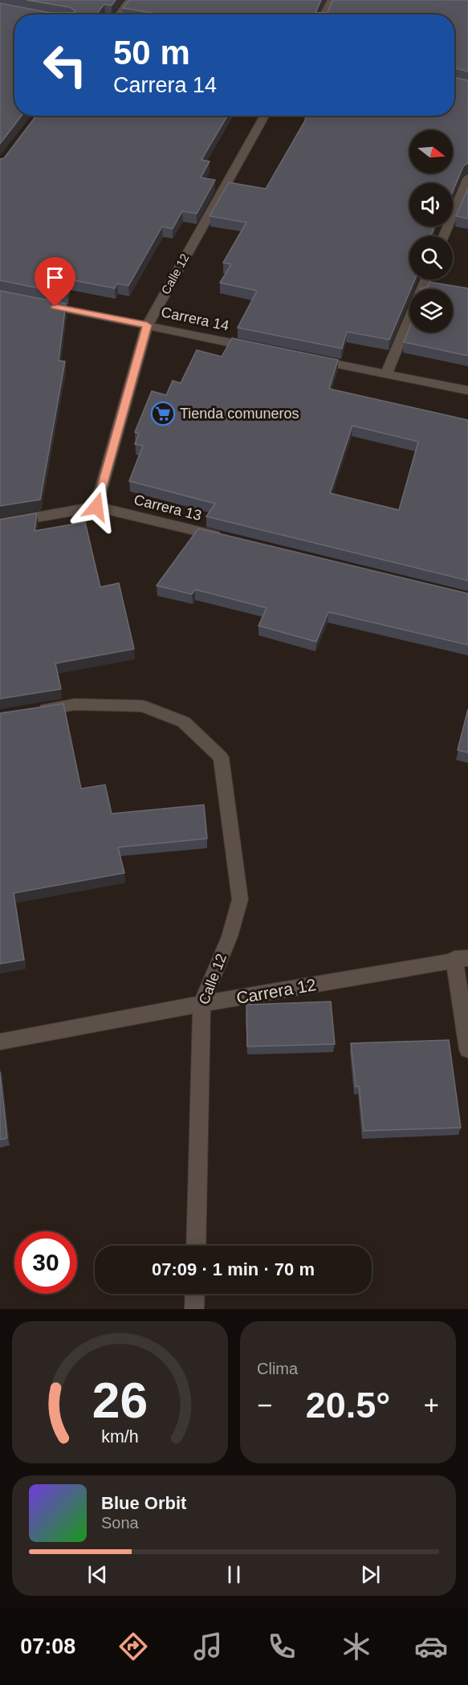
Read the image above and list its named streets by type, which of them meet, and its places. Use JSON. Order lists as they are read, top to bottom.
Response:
{
  "streets": {
    "street": [
      "Calle 12",
      "Carrera 14",
      "Carrera 13",
      "Carrera 12"
    ]
  },
  "crossings": [
    ["Calle 12", "Carrera 14"],
    ["Calle 12", "Carrera 13"],
    ["Calle 12", "Carrera 12"]
  ],
  "places": {
    "supermarket": ["Tienda comuneros"]
  },
  "north": "right",
  "page": {
    "turn": ["50 m", "Carrera 14"],
    "limit": "30",
    "trip": "07:09 · 1 min · 70 m",
    "tile": "Clima",
    "heat": ["−", "20.5°", "+"],
    "song": ["Blue Orbit", "Sona"],
    "tabs": "07:08",
    "gauge": ["26", "km/h"]
  }
}
